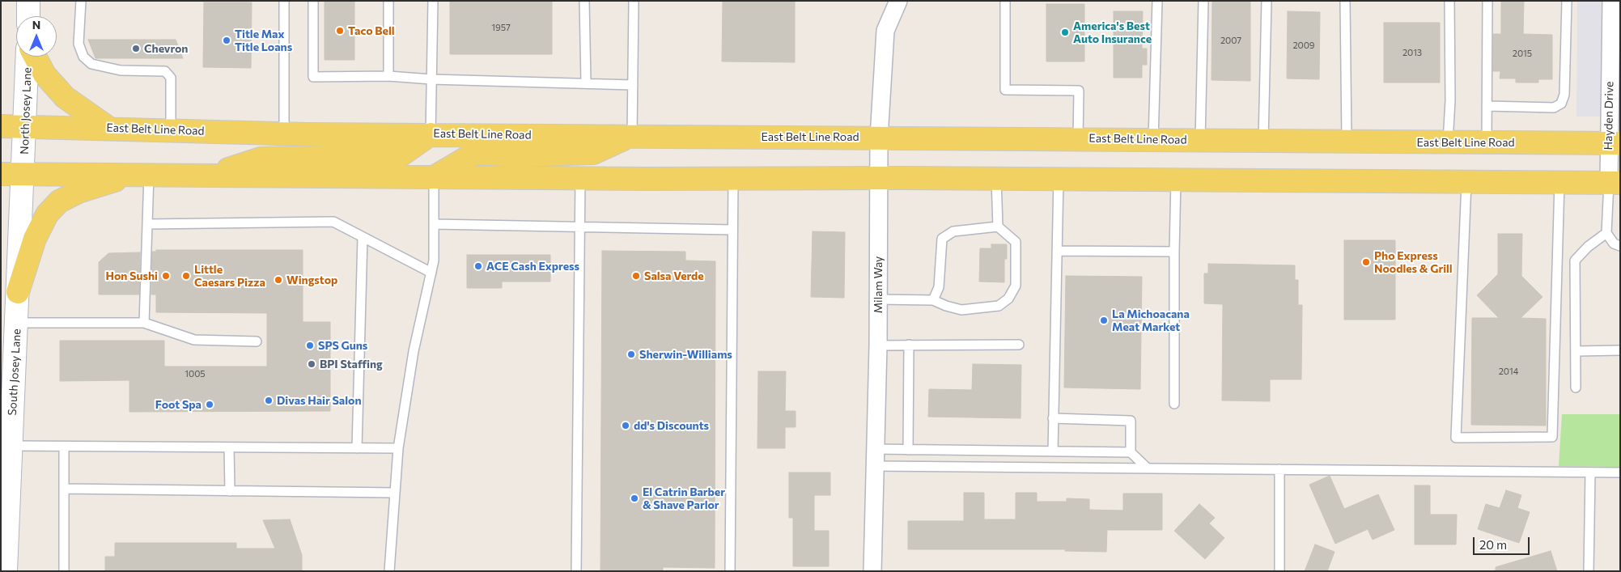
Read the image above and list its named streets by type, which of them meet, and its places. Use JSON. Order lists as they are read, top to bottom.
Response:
{
  "streets": {
    "main road": ["North Josey Lane", "East Belt Line Road", "South Josey Lane"],
    "street": ["Hayden Drive", "Milam Way"]
  },
  "crossings": [
    ["North Josey Lane", "East Belt Line Road"],
    ["North Josey Lane", "South Josey Lane"],
    ["Hayden Drive", "East Belt Line Road"],
    ["East Belt Line Road", "Milam Way"]
  ],
  "places": [
    "Taco Bell",
    "America's Best Auto Insurance",
    "Title Max Title Loans",
    "Chevron",
    "Pho Express Noodles & Grill",
    "ACE Cash Express",
    "Hon Sushi",
    "Little Caesars Pizza",
    "Salsa Verde",
    "Wingstop",
    "La Michoacana Meat Market",
    "SPS Guns",
    "Sherwin-Williams",
    "BPI Staffing",
    "Divas Hair Salon",
    "Foot Spa",
    "dd's Discounts",
    "El Catrin Barber & Shave Parlor"
  ],
  "house_numbers": [
    "1957",
    "2007",
    "2009",
    "2013",
    "2015",
    "2014",
    "1005"
  ],
  "scale_bar": "20 m",
  "north": "top"
}
